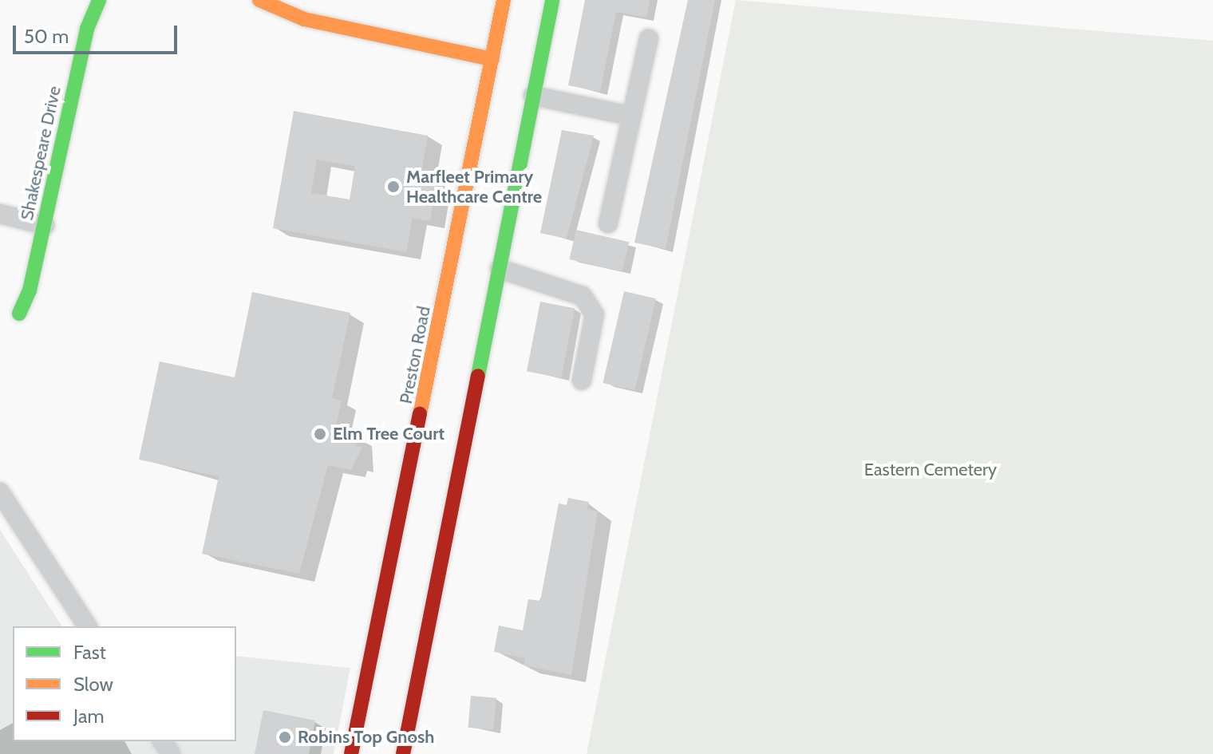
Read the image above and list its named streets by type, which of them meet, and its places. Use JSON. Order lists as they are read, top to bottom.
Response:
{
  "streets": {
    "street": ["Shakespeare Drive", "Preston Road"]
  },
  "parks": ["Eastern Cemetery"],
  "places": ["Marfleet Primary Healthcare Centre", "Elm Tree Court", "Robins Top Gnosh"],
  "legend": ["Fast", "Slow", "Jam"],
  "scale_bar": "50 m"
}
